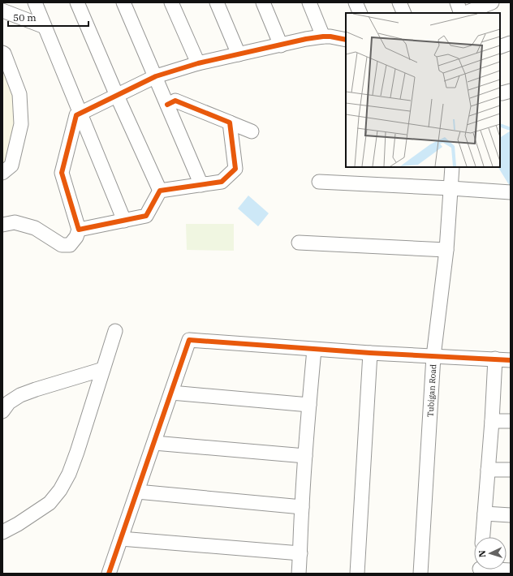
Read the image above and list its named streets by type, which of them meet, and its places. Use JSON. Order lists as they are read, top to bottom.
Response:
{
  "streets": {
    "street": ["Tubigan Road"]
  },
  "scale_bar": "50 m",
  "north": "left"
}
